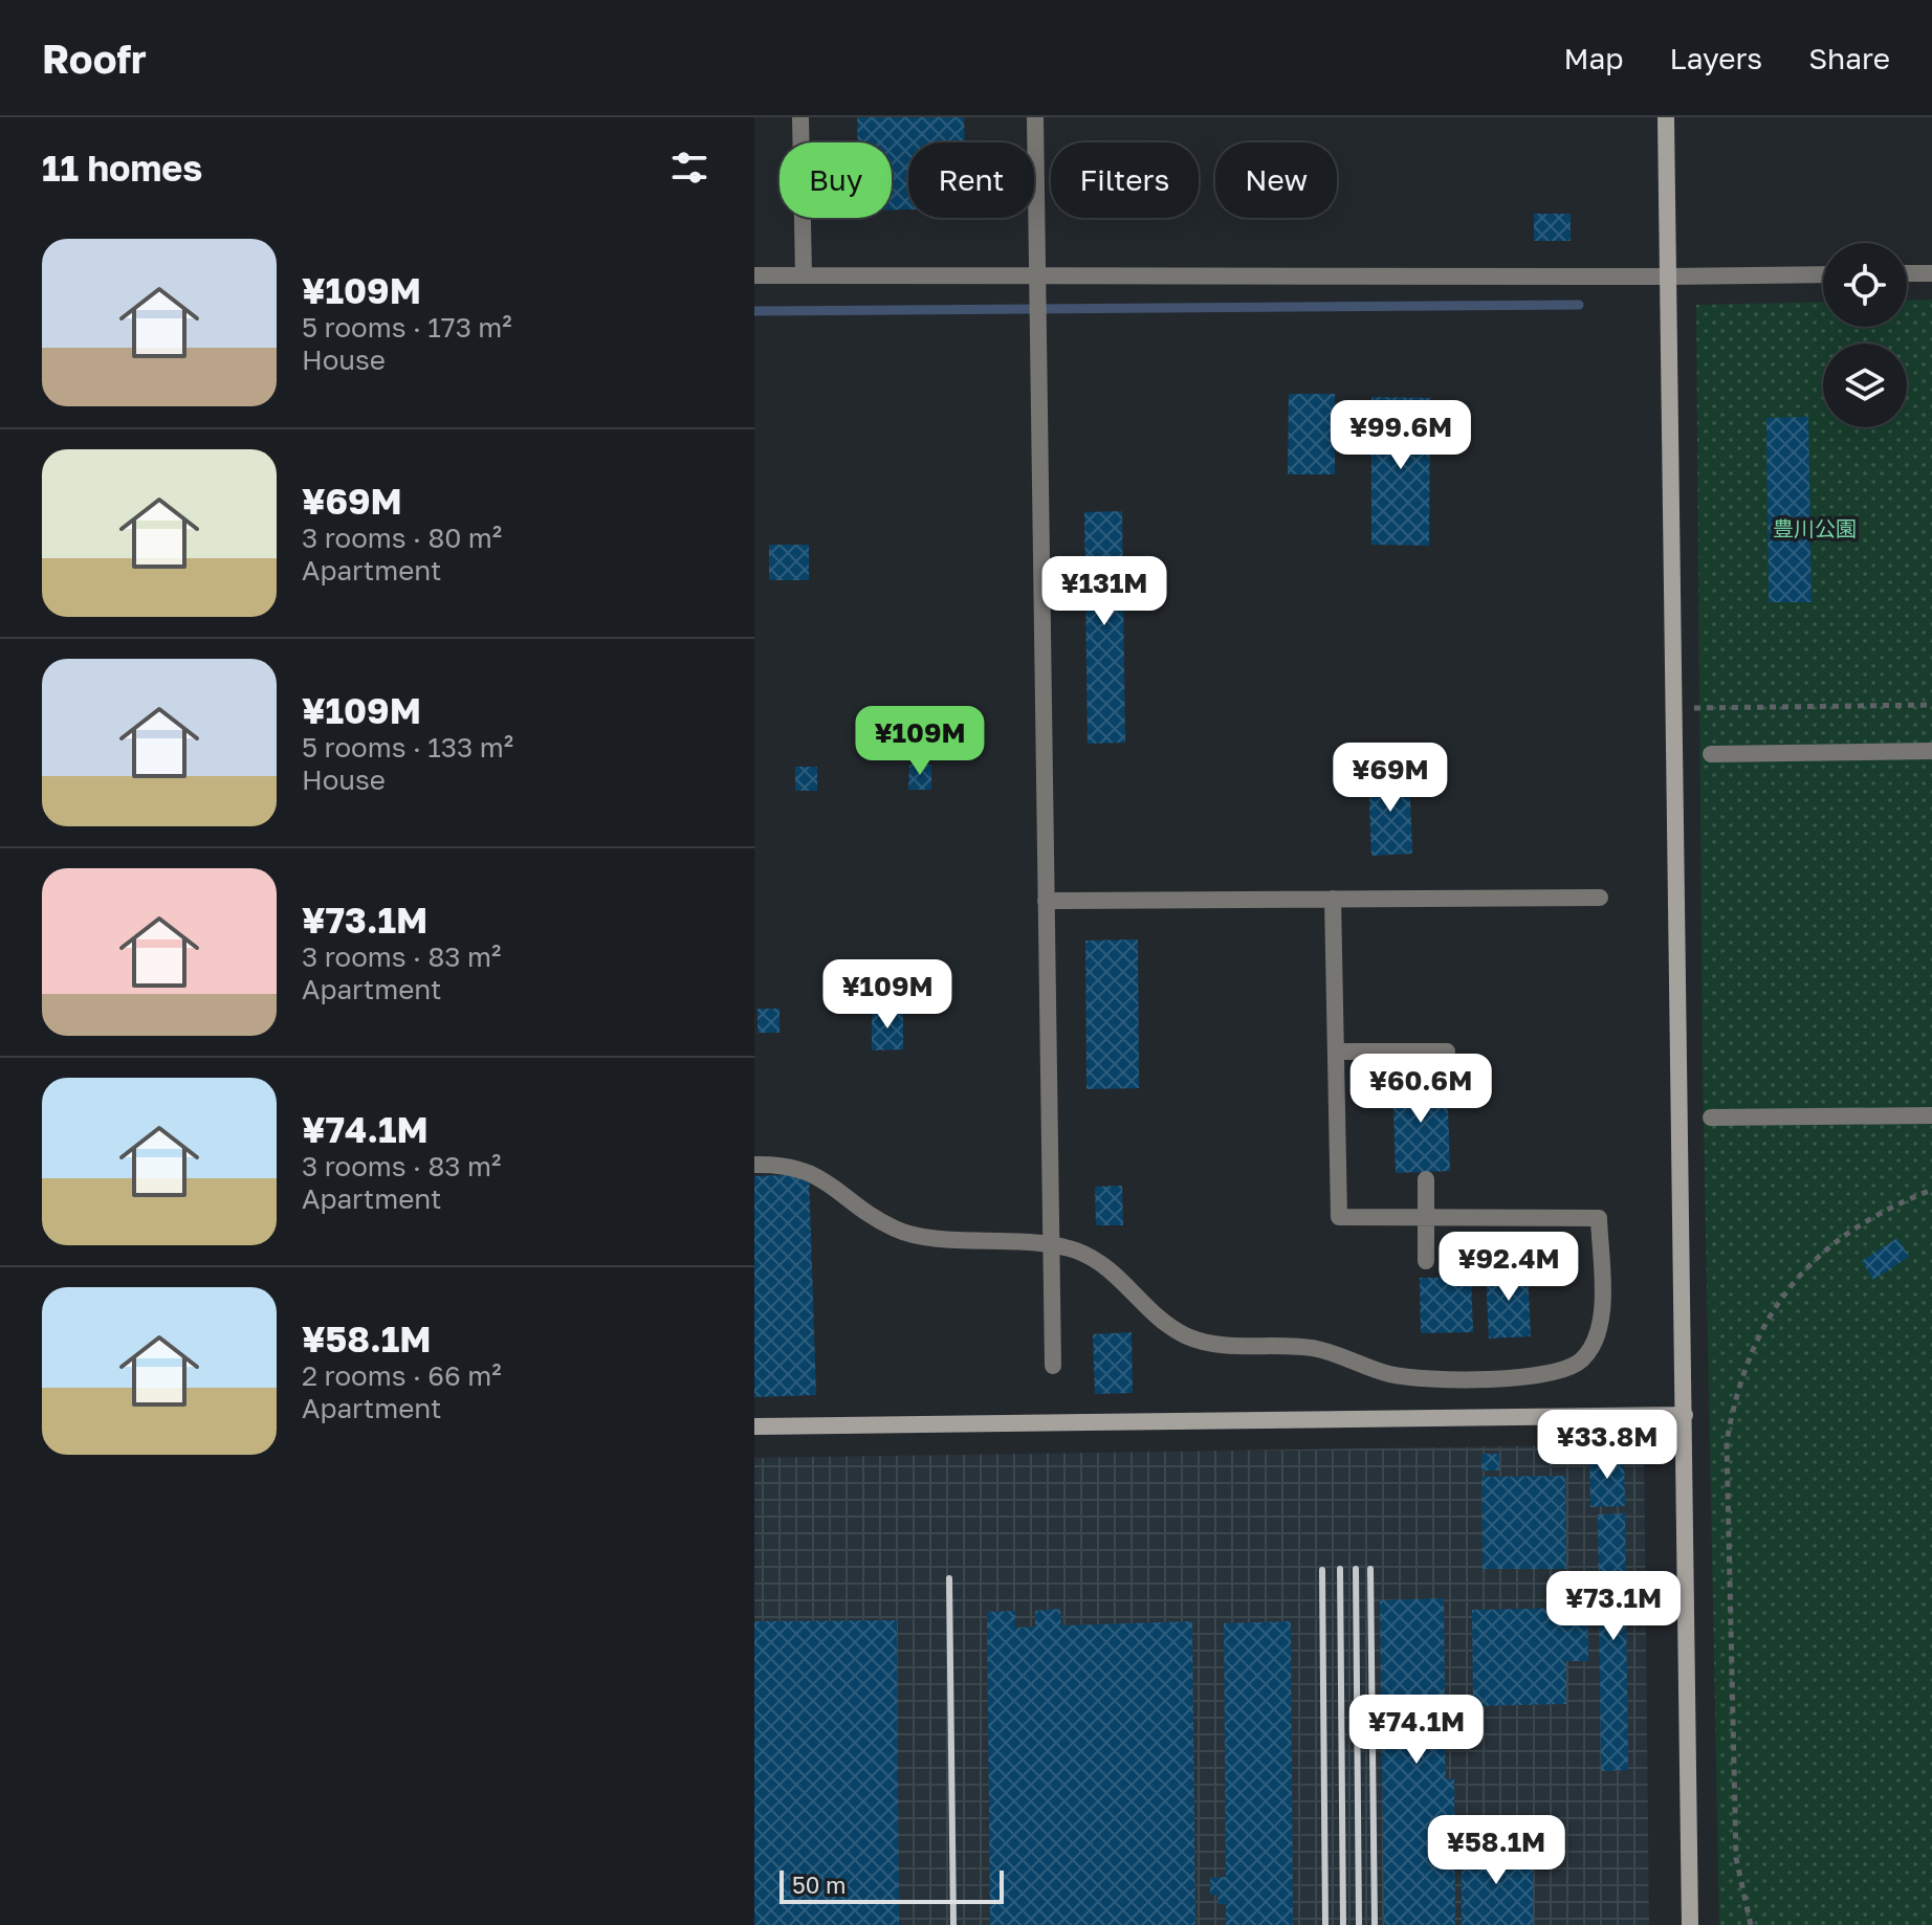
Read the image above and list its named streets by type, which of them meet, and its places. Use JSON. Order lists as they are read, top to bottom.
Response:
{
  "parks": ["豊川公園"],
  "scale_bar": "50 m",
  "page": {
    "header": "Roofr",
    "nav": ["Map", "Layers", "Share"],
    "heading": "11 homes",
    "chip": [
      "Buy",
      "Rent",
      "Filters",
      "New"
    ],
    "list": [
      {
        "name": "¥109M",
        "note": "5 rooms · 173 m² · House"
      },
      {
        "name": "¥69M",
        "note": "3 rooms · 80 m² · Apartment"
      },
      {
        "name": "¥109M",
        "note": "5 rooms · 133 m² · House"
      },
      {
        "name": "¥73.1M",
        "note": "3 rooms · 83 m² · Apartment"
      },
      {
        "name": "¥74.1M",
        "note": "3 rooms · 83 m² · Apartment"
      },
      {
        "name": "¥58.1M",
        "note": "2 rooms · 66 m² · Apartment"
      }
    ],
    "price": [
      "¥99.6M",
      "¥131M",
      "¥109M",
      "¥69M",
      "¥109M",
      "¥60.6M",
      "¥92.4M",
      "¥33.8M",
      "¥73.1M",
      "¥74.1M",
      "¥58.1M"
    ],
    "scale": "50 m"
  }
}
